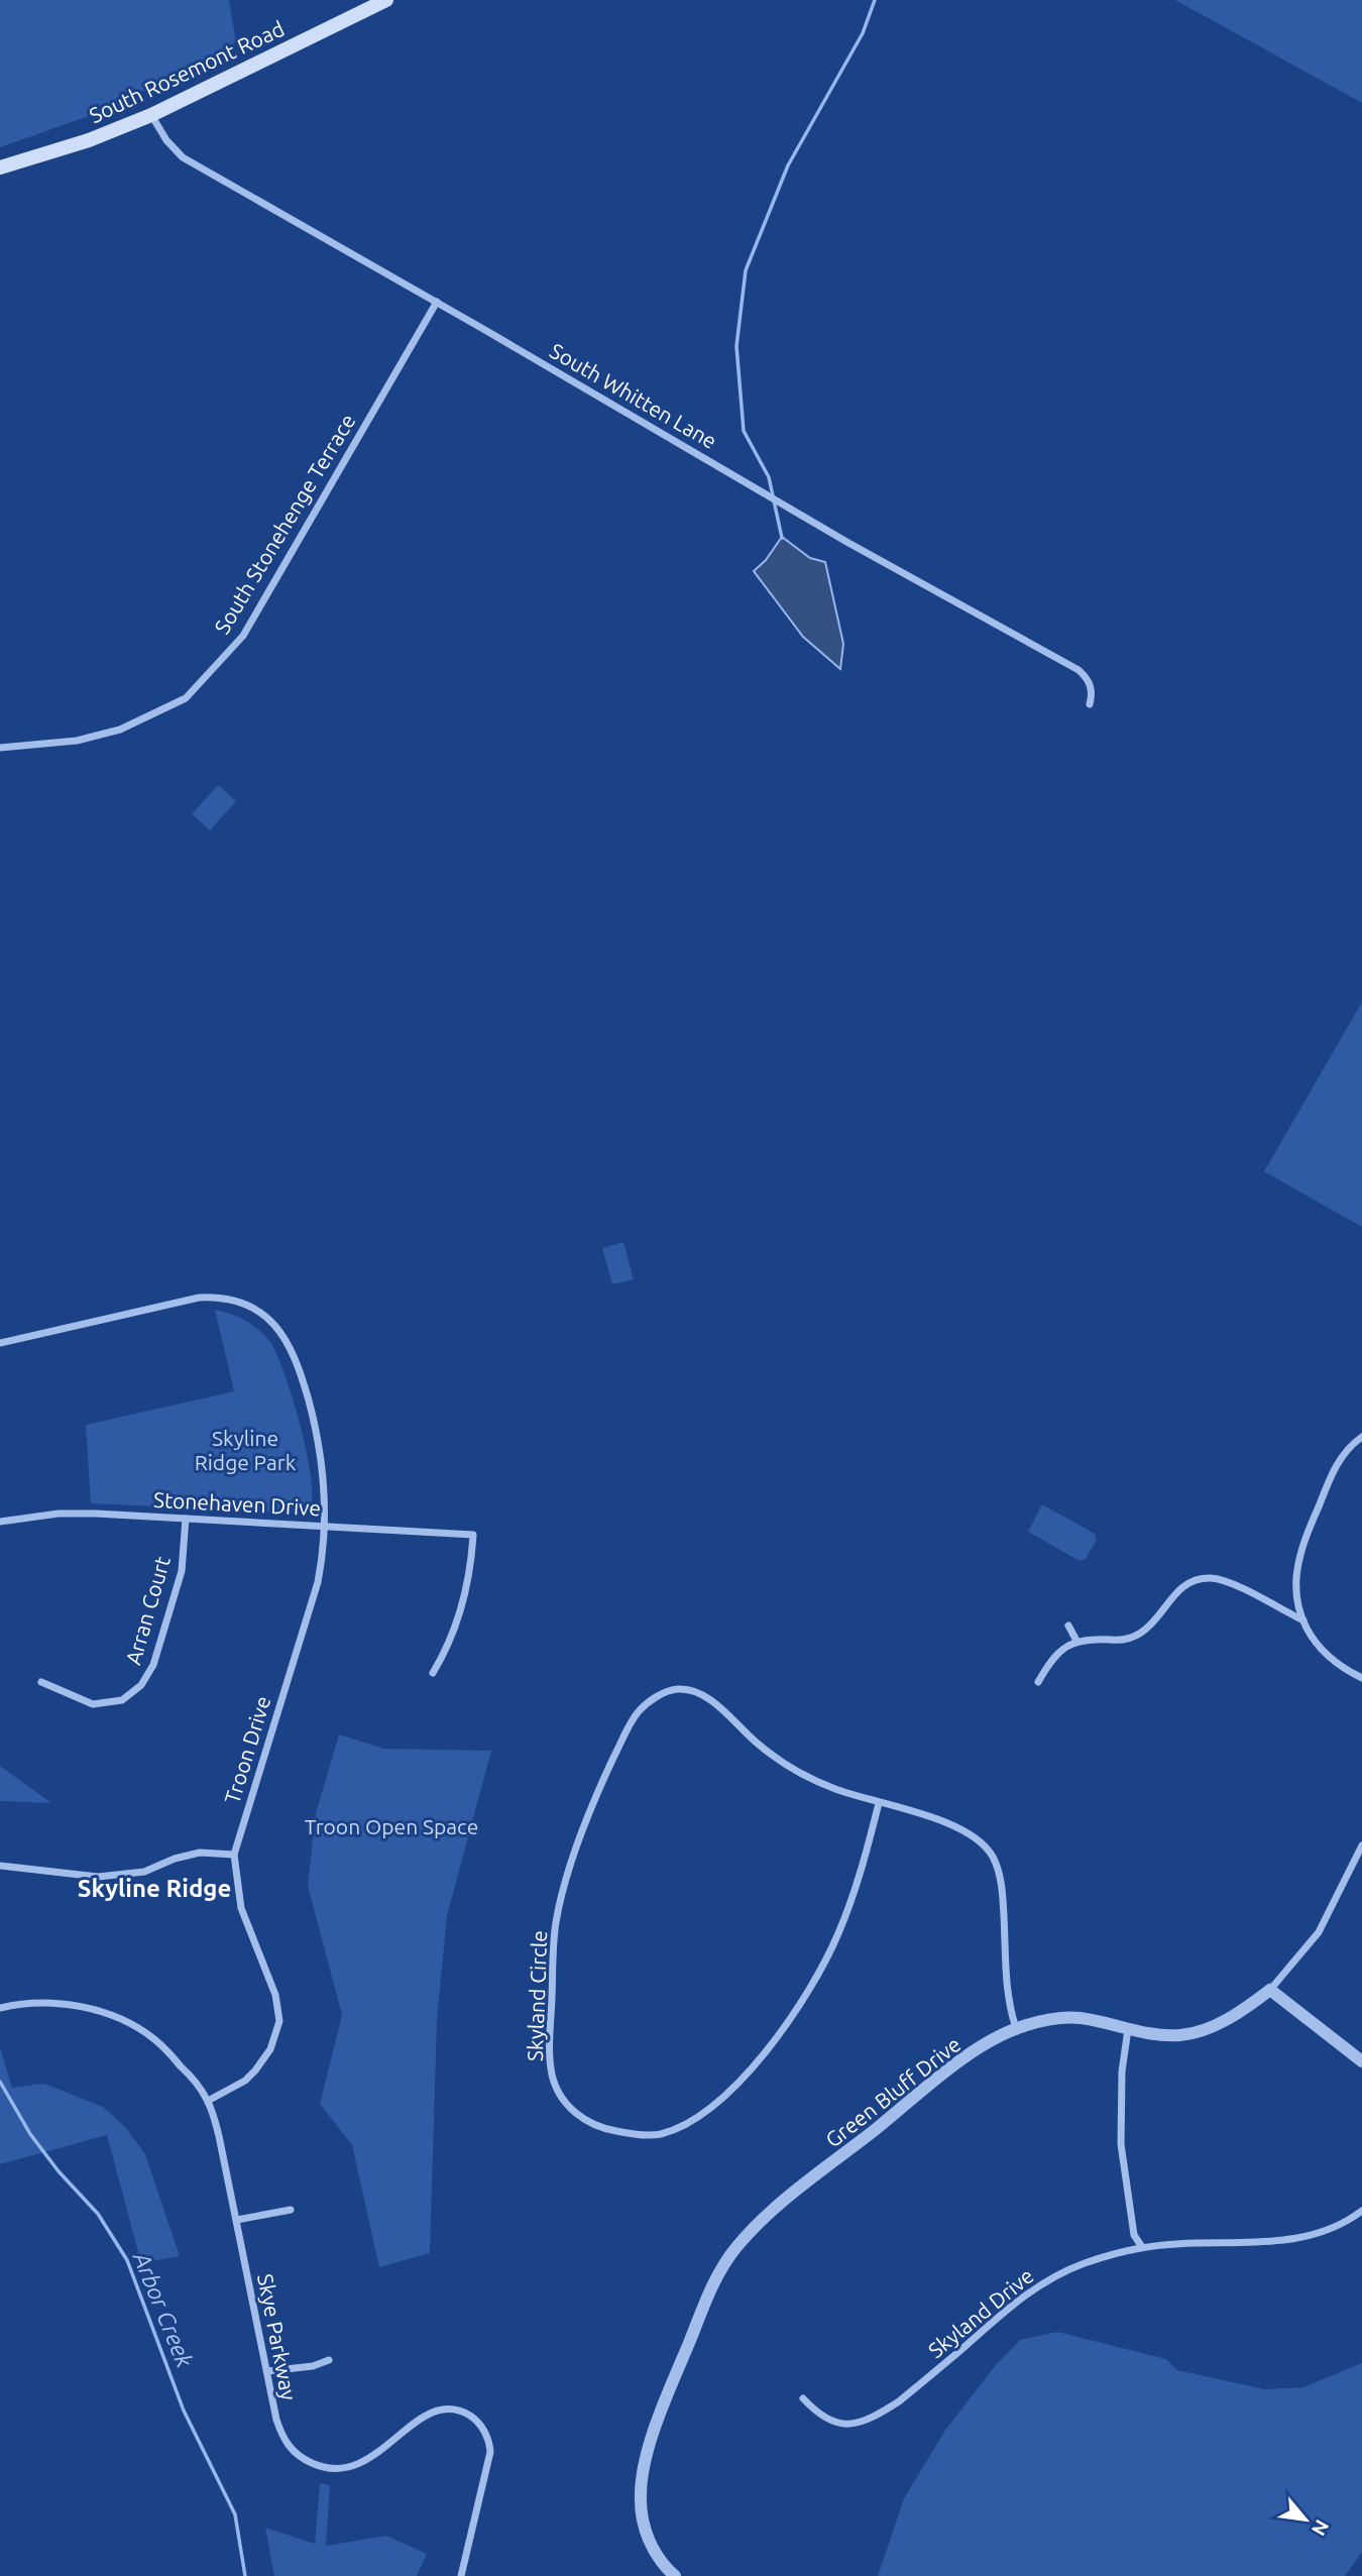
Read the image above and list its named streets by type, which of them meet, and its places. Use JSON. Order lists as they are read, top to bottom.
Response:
{
  "streets": {
    "main road": ["South Rosemont Road"],
    "street": [
      "South Whitten Lane",
      "South Stonehenge Terrace",
      "Stonehaven Drive",
      "Arran Court",
      "Troon Drive",
      "Skyland Circle",
      "Green Bluff Drive",
      "Skyland Drive",
      "Skye Parkway"
    ]
  },
  "crossings": [
    ["South Rosemont Road", "South Whitten Lane"],
    ["South Whitten Lane", "South Stonehenge Terrace"],
    ["Stonehaven Drive", "Arran Court"],
    ["Stonehaven Drive", "Troon Drive"],
    ["Troon Drive", "Skye Parkway"],
    ["Skyland Circle", "Green Bluff Drive"]
  ],
  "districts": ["Skyline Ridge"],
  "water": ["Arbor Creek"],
  "parks": ["Skyline Ridge Park", "Troon Open Space"],
  "north": "bottom right"
}
